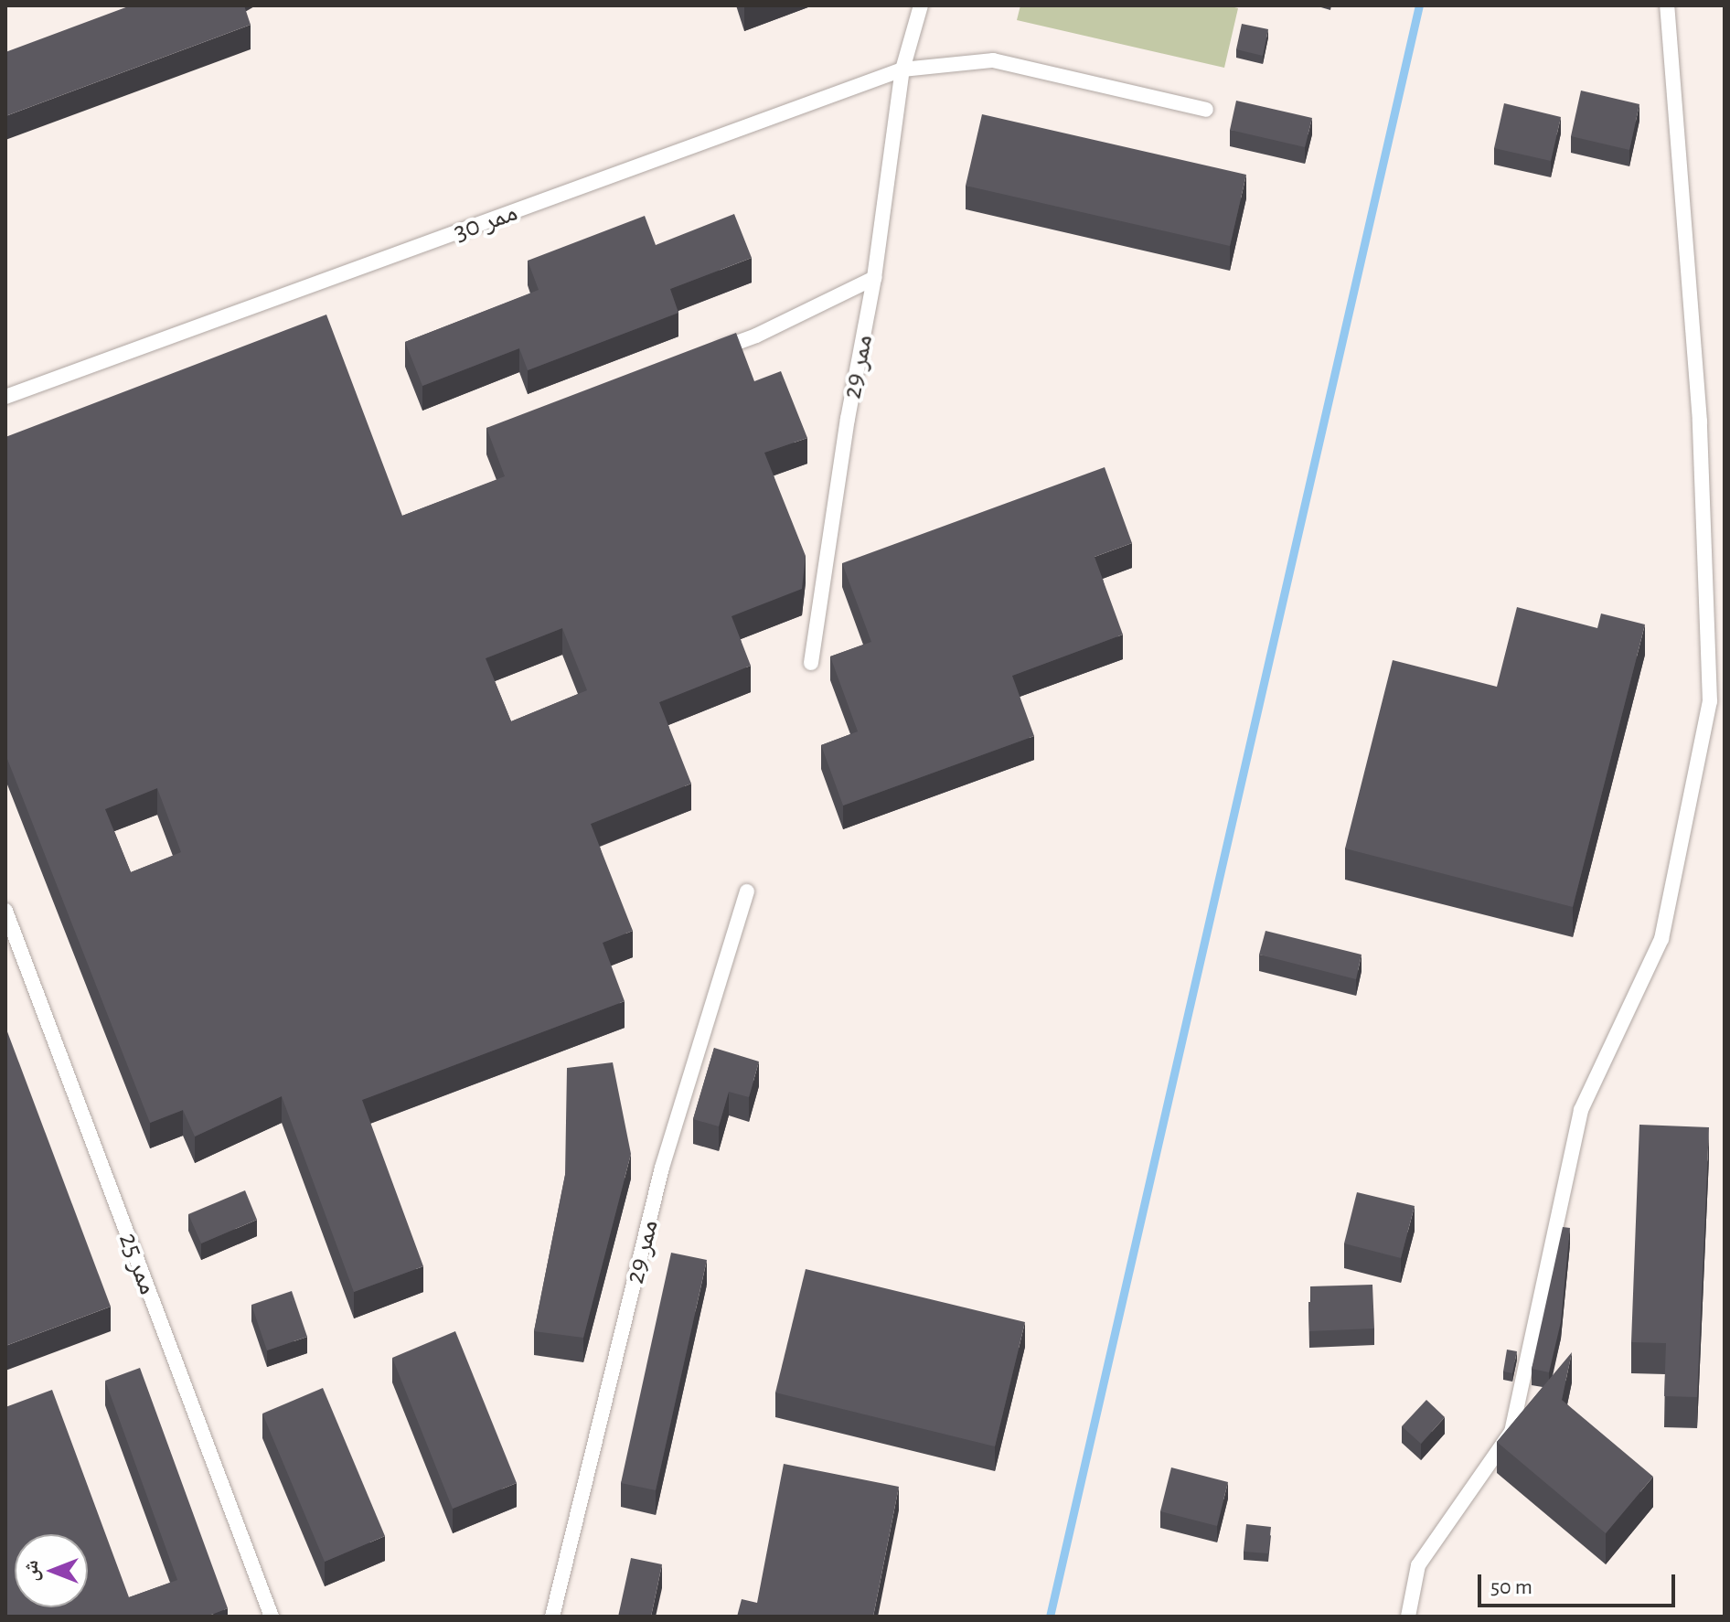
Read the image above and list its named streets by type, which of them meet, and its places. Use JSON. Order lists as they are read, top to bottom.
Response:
{
  "streets": {
    "lane": ["ممر 30", "ممر 29", "ممر 25"]
  },
  "crossings": [
    ["ممر 30", "ممر 29"]
  ],
  "scale_bar": "50 m",
  "north": "left"
}
